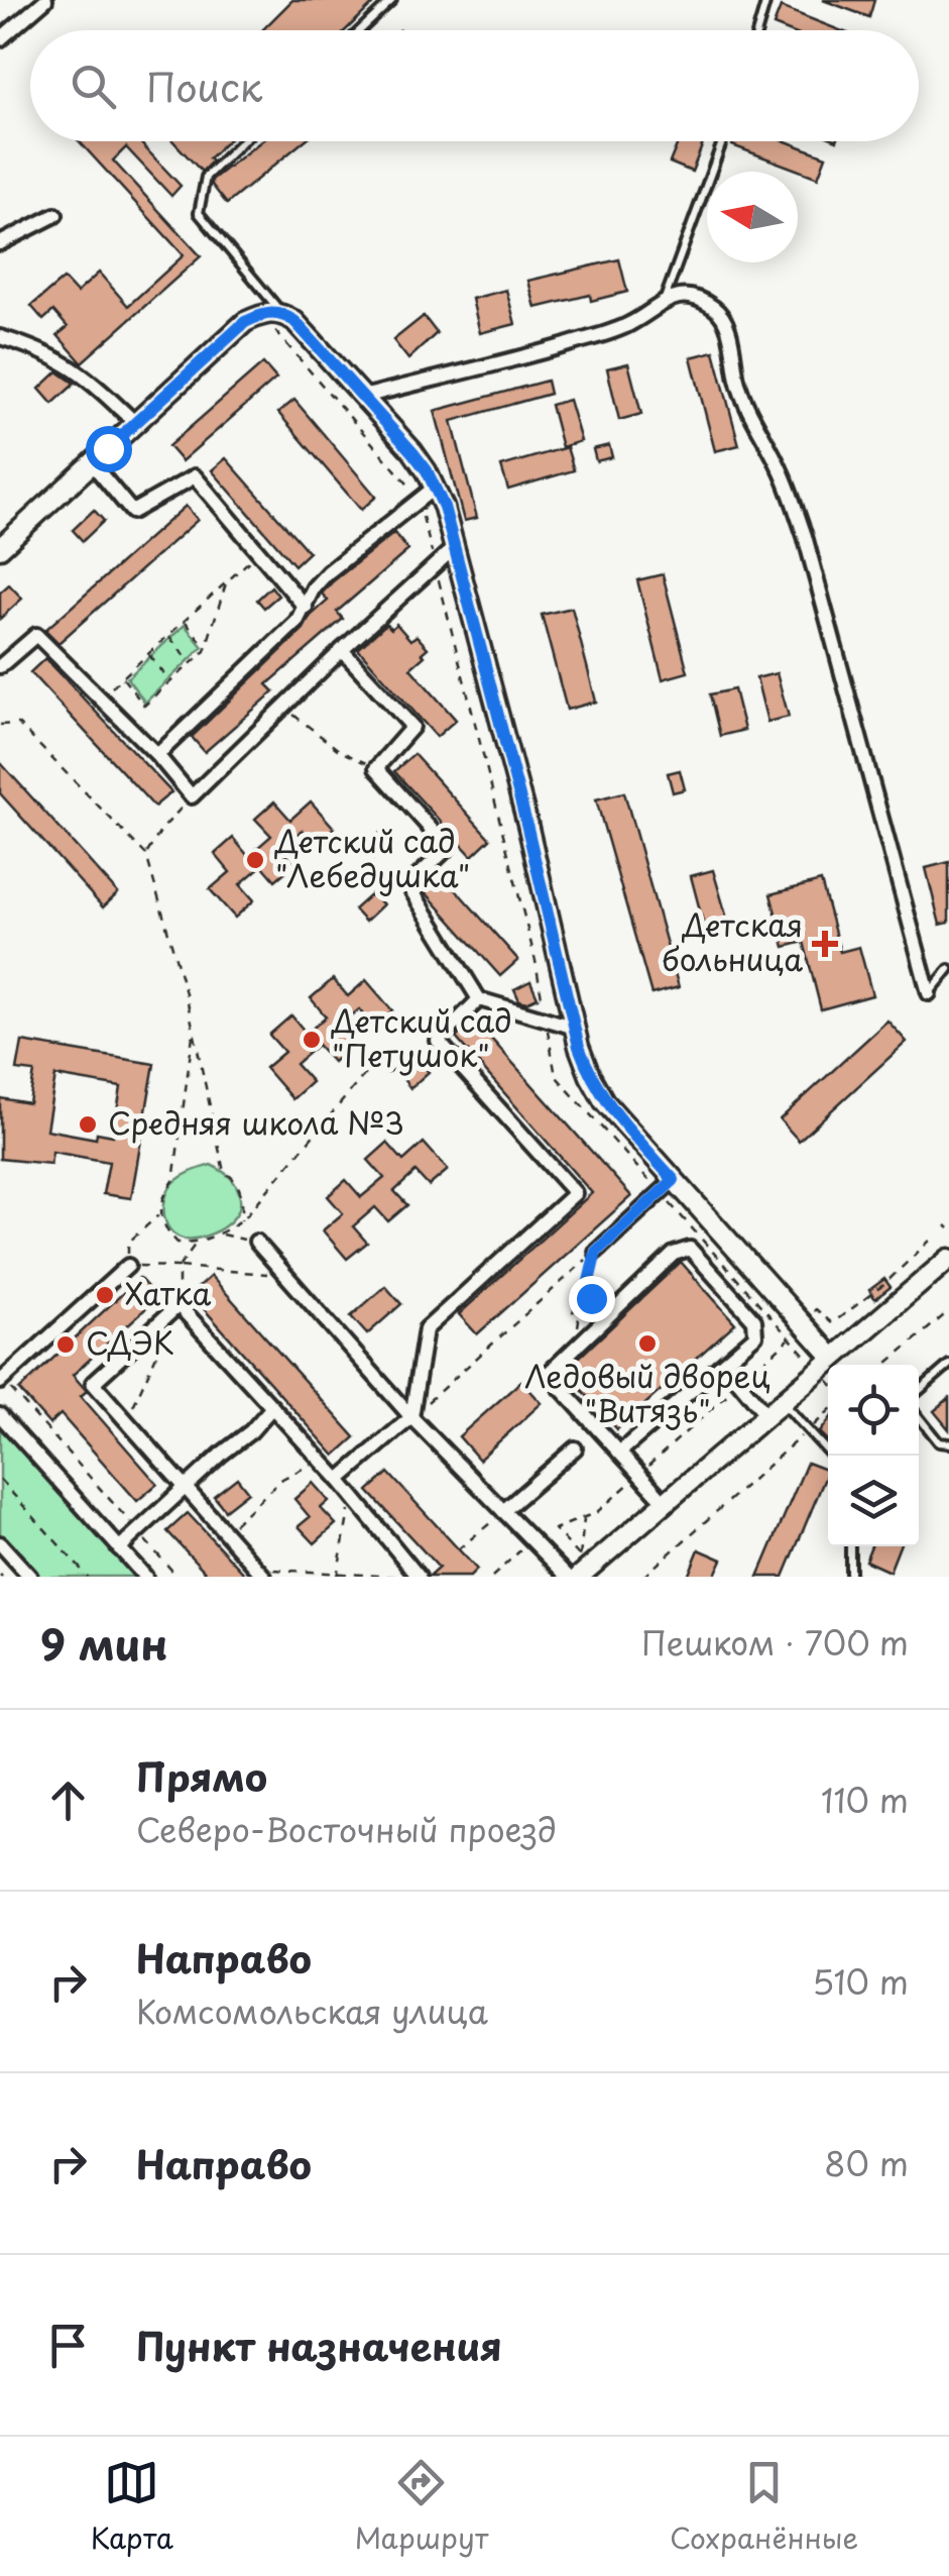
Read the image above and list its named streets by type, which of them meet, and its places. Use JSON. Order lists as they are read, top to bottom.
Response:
{
  "places": {
    "other": [
      "Детский сад \"Лебедушка\"",
      "Детский сад \"Петушок\"",
      "Средняя школа №3",
      "Хатка",
      "Ледовый дворец \"Витязь\"",
      "СДЭК"
    ],
    "health": ["Детская больница"]
  },
  "north": "left",
  "page": {
    "search": "Поиск",
    "heading": ["9 мин", "Пешком · 700 m"],
    "list": [
      ["Прямо", "Северо-Восточный проезд", "110 m"],
      ["Направо", "Комсомольская улица", "510 m"],
      ["Направо", "80 m"],
      "Пункт назначения"
    ],
    "nav": ["Карта", "Маршрут", "Сохранённые"]
  }
}
